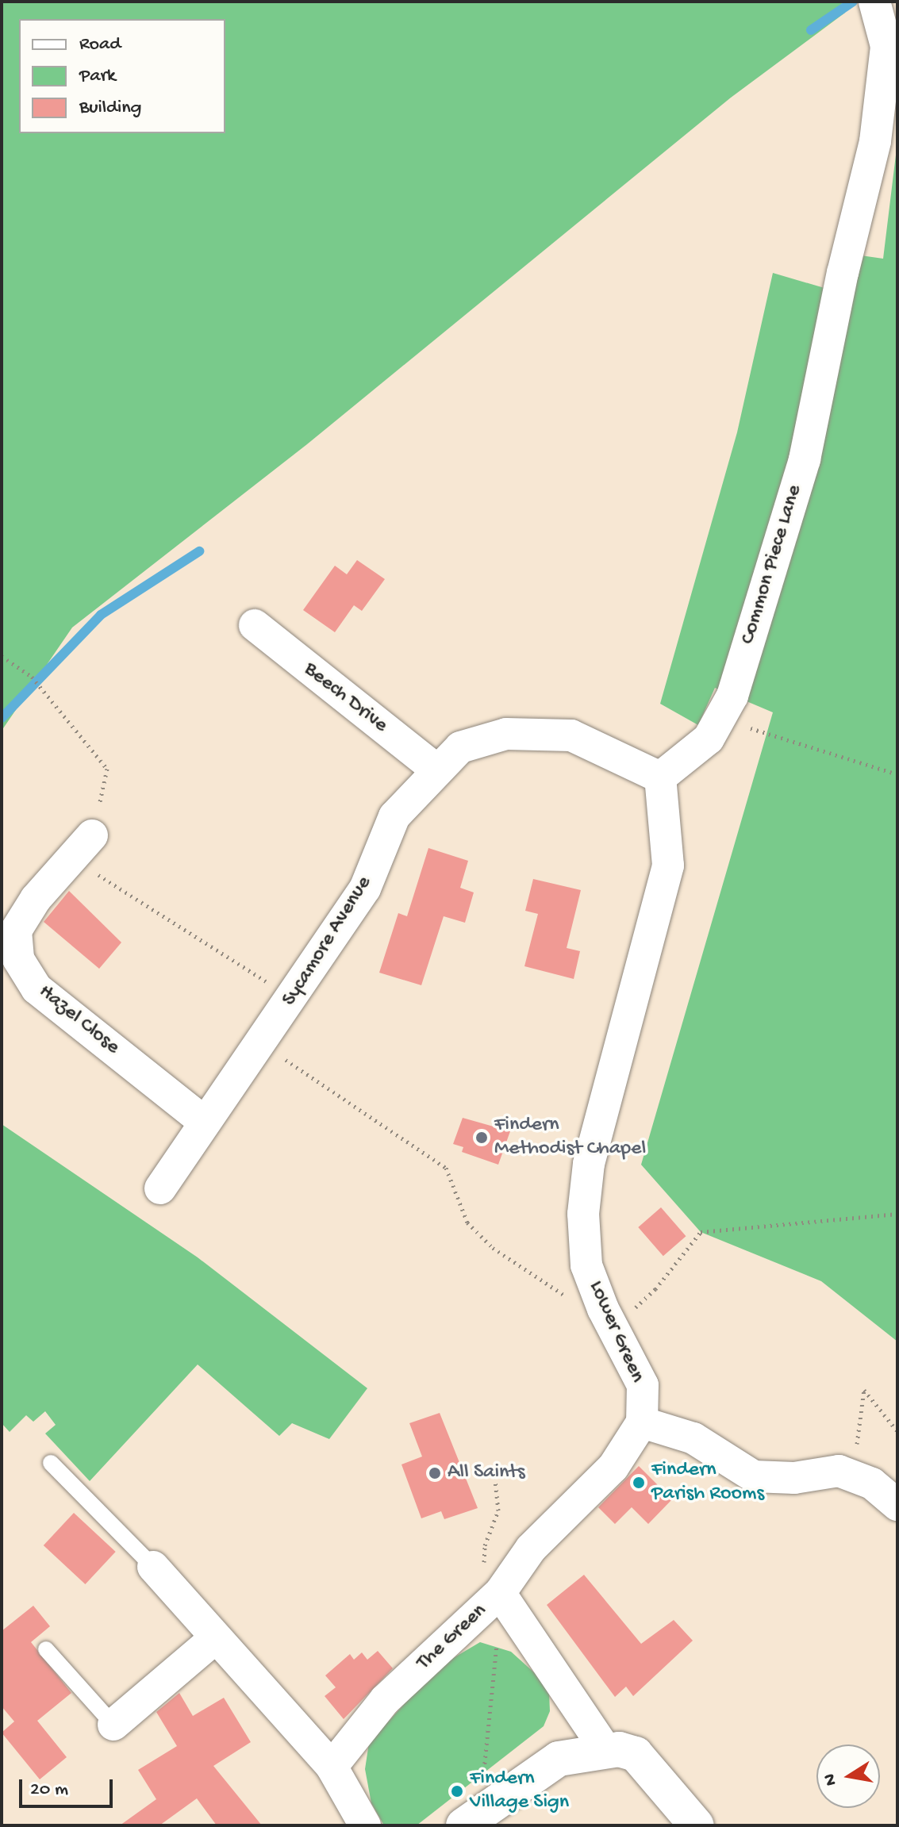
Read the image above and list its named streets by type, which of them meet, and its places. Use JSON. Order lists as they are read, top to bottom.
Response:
{
  "streets": {
    "street": [
      "Common Piece Lane",
      "Beech Drive",
      "Sycamore Avenue",
      "Hazel Close",
      "Lower Green",
      "The Green"
    ]
  },
  "crossings": [
    ["Common Piece Lane", "Sycamore Avenue"],
    ["Common Piece Lane", "Lower Green"],
    ["Beech Drive", "Sycamore Avenue"],
    ["Sycamore Avenue", "Hazel Close"],
    ["Sycamore Avenue", "Lower Green"]
  ],
  "places": [
    "Findern Methodist Chapel",
    "All Saints",
    "Findern Parish Rooms",
    "Findern Village Sign"
  ],
  "legend": ["Road", "Park", "Building"],
  "scale_bar": "20 m",
  "north": "left"
}
